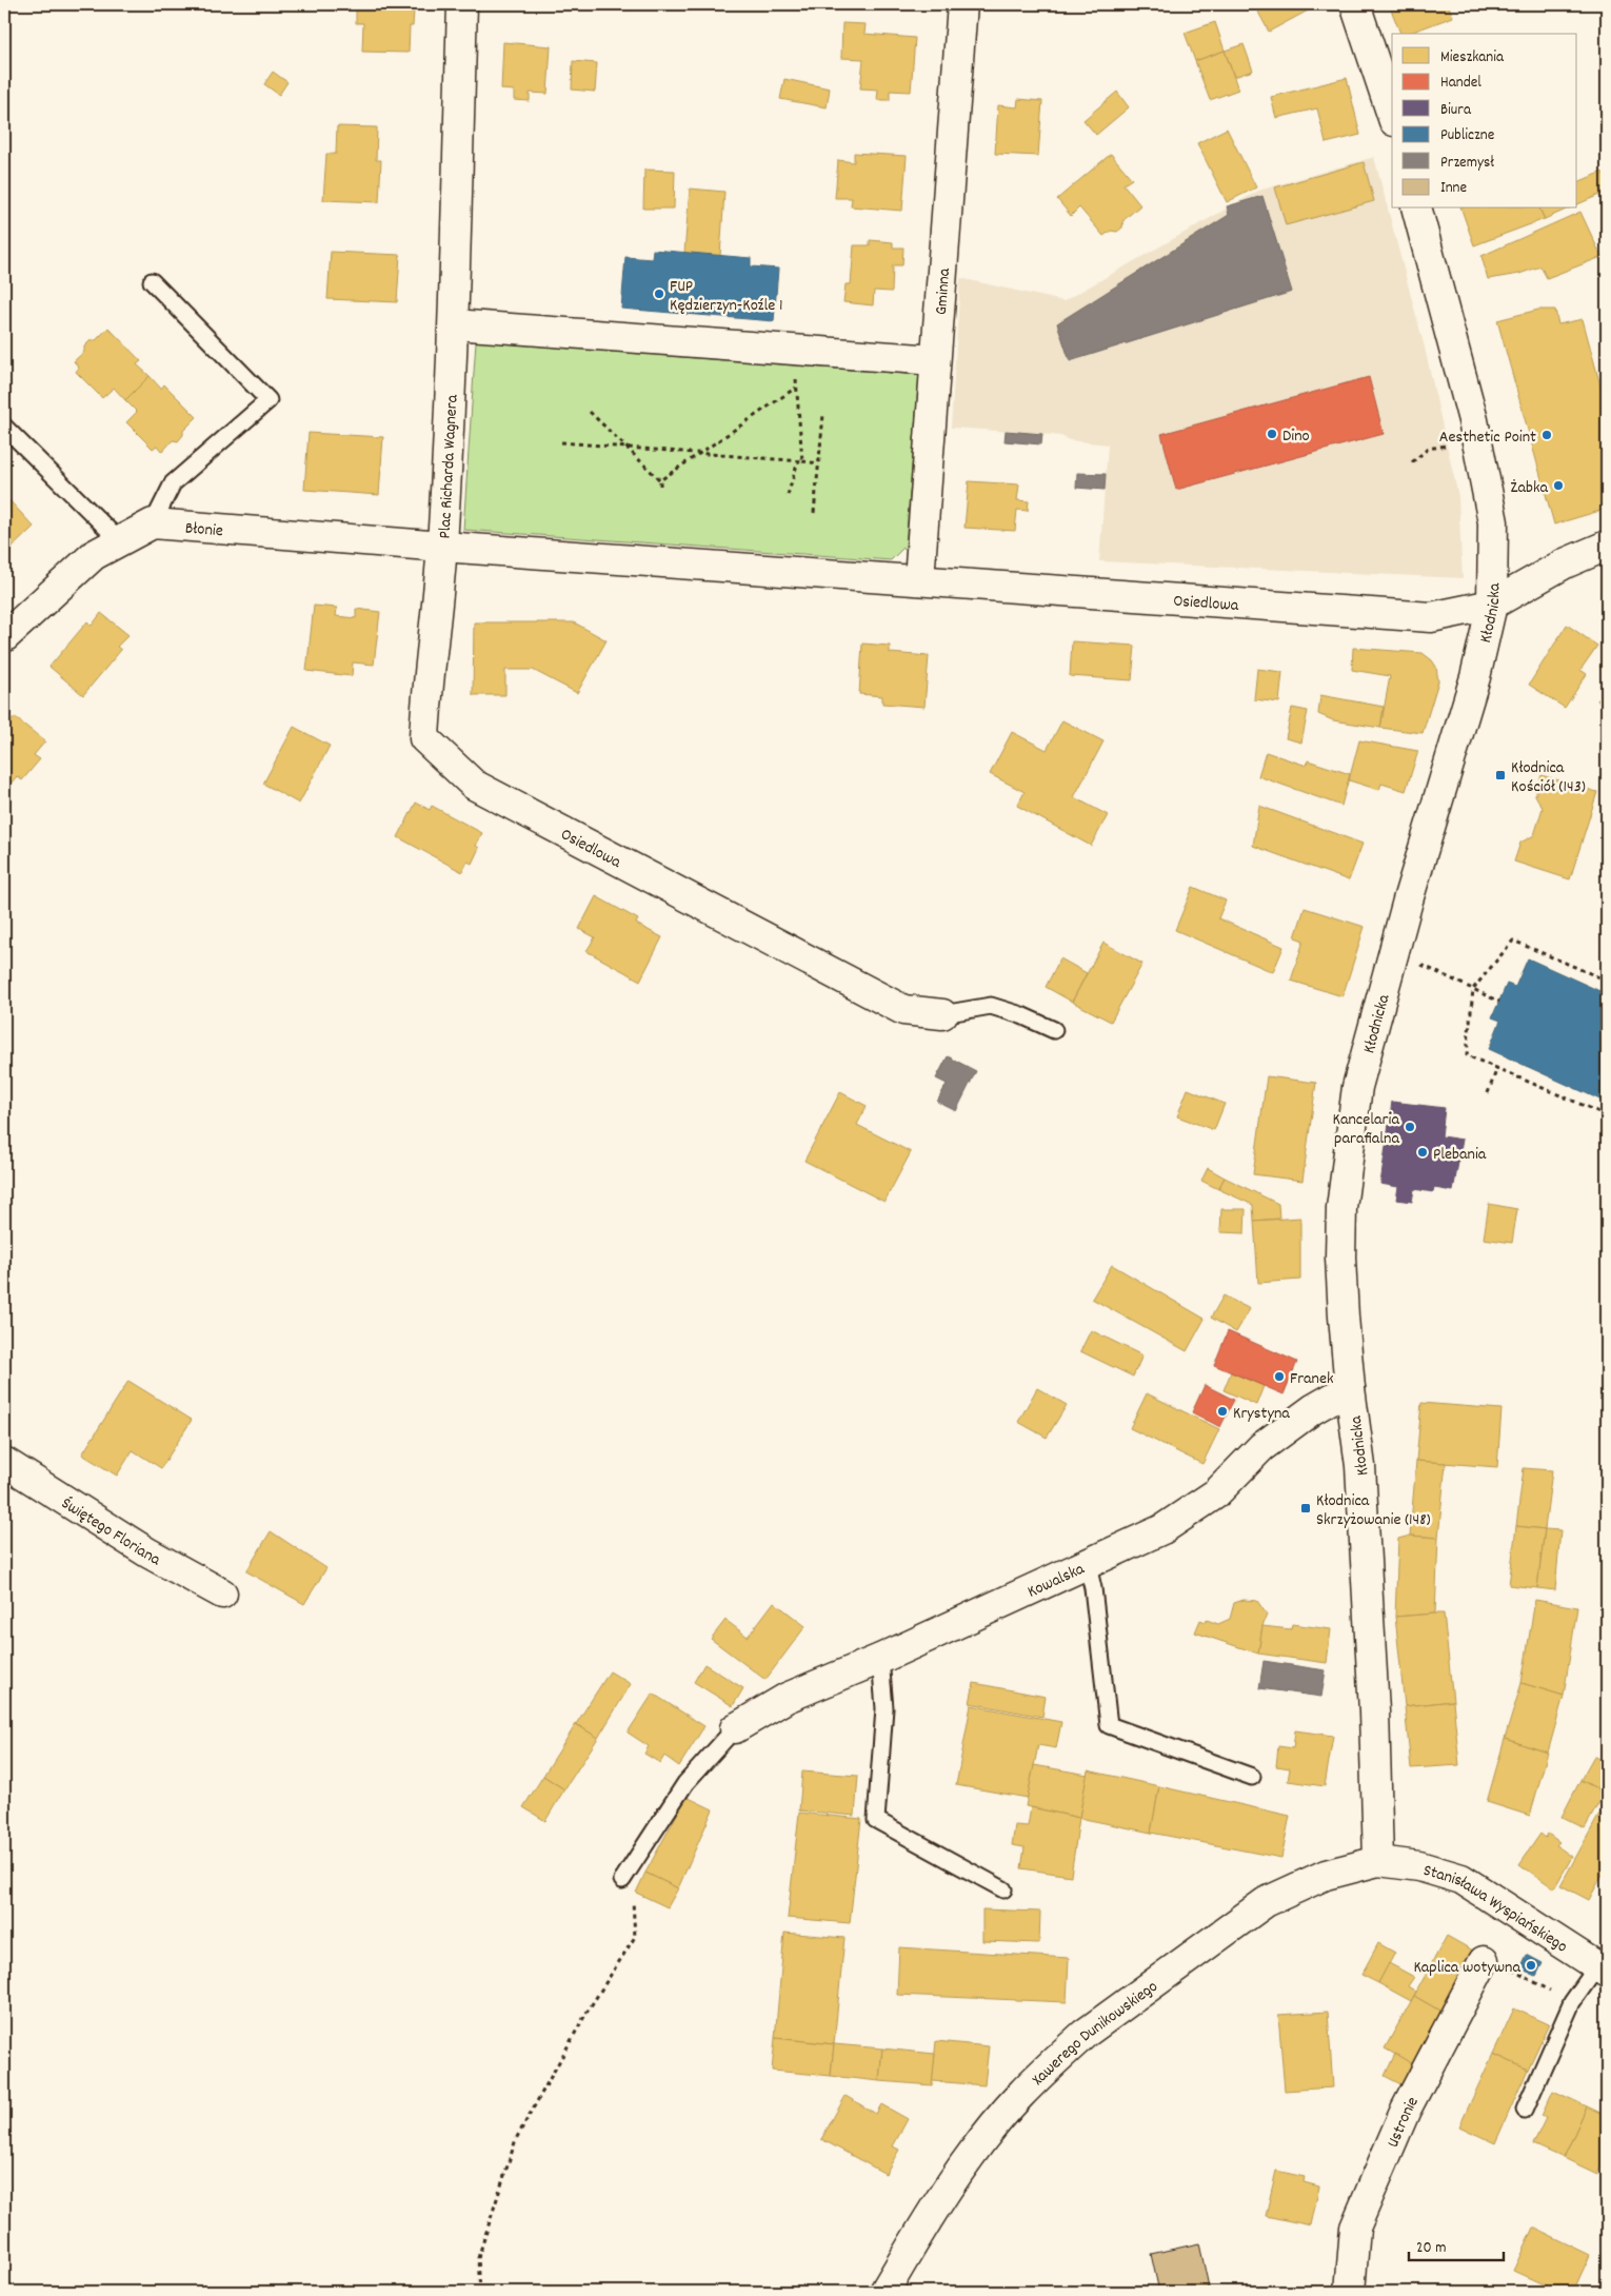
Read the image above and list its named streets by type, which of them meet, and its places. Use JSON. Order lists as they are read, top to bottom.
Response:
{
  "streets": {
    "street": [
      "Gminna",
      "Plac Richarda Wagnera",
      "Błonie",
      "Osiedlowa",
      "Kłodnicka",
      "Świętego Floriana",
      "Kowalska",
      "Stanisława Wyspiańskiego",
      "Xawerego Dunikowskiego",
      "Ustronie"
    ]
  },
  "crossings": [
    ["Gminna", "Plac Richarda Wagnera"],
    ["Gminna", "Osiedlowa"],
    ["Plac Richarda Wagnera", "Błonie"],
    ["Plac Richarda Wagnera", "Osiedlowa"],
    ["Błonie", "Osiedlowa"],
    ["Osiedlowa", "Kłodnicka"],
    ["Kłodnicka", "Kowalska"],
    ["Kłodnicka", "Stanisława Wyspiańskiego"],
    ["Kłodnicka", "Xawerego Dunikowskiego"],
    ["Stanisława Wyspiańskiego", "Xawerego Dunikowskiego"]
  ],
  "places": {
    "other": [
      "FUP Kędzierzyn-Koźle 1",
      "Dino",
      "Aesthetic Point",
      "Żabka",
      "Kancelaria parafialna",
      "Plebania",
      "Franek",
      "Krystyna",
      "Kaplica wotywna"
    ],
    "transit": ["Kłodnica Kościół (143)", "Kłodnica Skrzyżowanie (148)"]
  },
  "legend": [
    "Mieszkania",
    "Handel",
    "Biura",
    "Publiczne",
    "Przemysł",
    "Inne"
  ],
  "scale_bar": "20 m"
}
